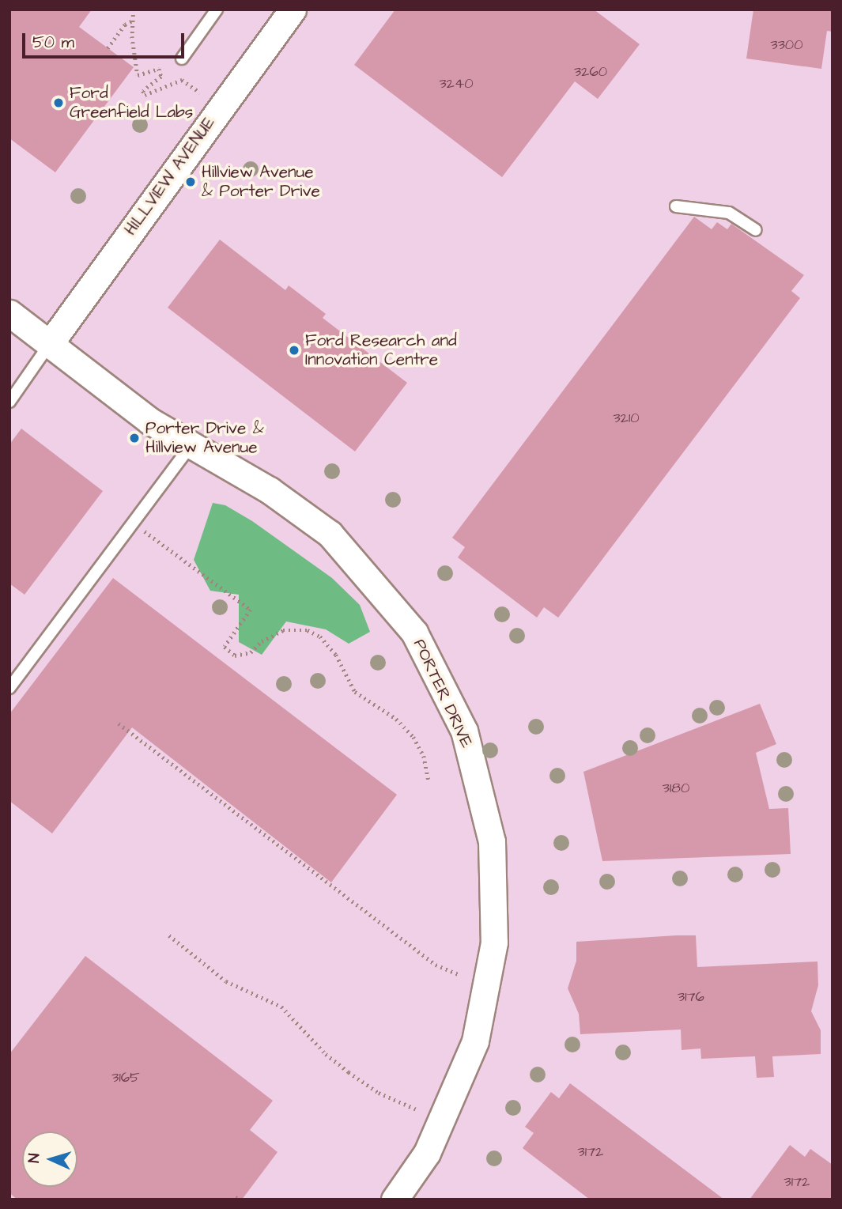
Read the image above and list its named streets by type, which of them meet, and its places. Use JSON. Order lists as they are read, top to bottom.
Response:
{
  "streets": {
    "street": ["HILLVIEW AVENUE", "PORTER DRIVE"]
  },
  "crossings": [
    ["HILLVIEW AVENUE", "PORTER DRIVE"]
  ],
  "places": [
    "Ford Greenfield Labs",
    "Hillview Avenue & Porter Drive",
    "Ford Research and Innovation Centre",
    "Porter Drive & Hillview Avenue"
  ],
  "house_numbers": [
    "3300",
    "3260",
    "3240",
    "3210",
    "3180",
    "3176",
    "3165",
    "3172",
    "3172"
  ],
  "scale_bar": "50 m",
  "north": "left"
}
